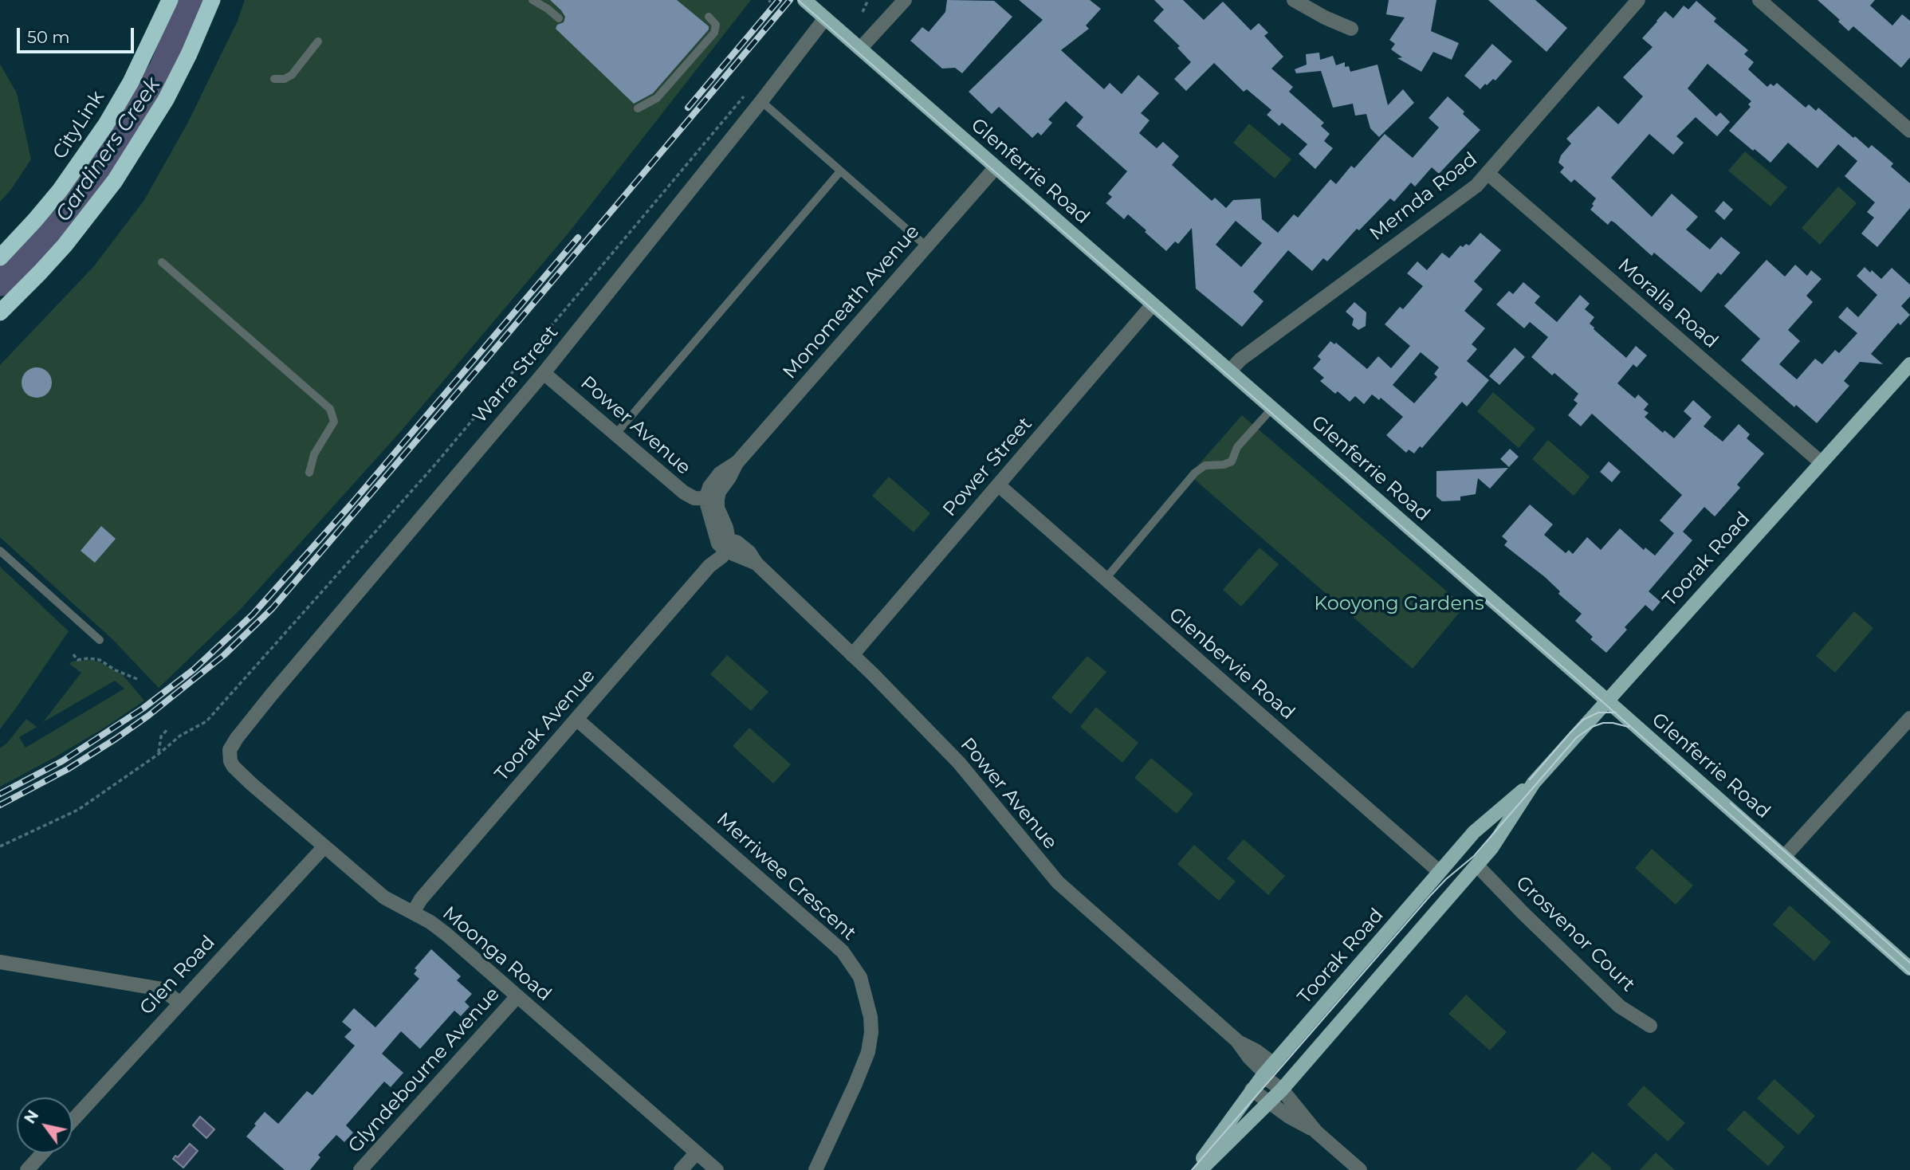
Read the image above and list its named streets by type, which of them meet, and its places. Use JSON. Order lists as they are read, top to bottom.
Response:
{
  "streets": {
    "highway": ["CityLink"],
    "main road": ["Glenferrie Road", "Toorak Road"],
    "street": [
      "Mernda Road",
      "Monomeath Avenue",
      "Moralla Road",
      "Warra Street",
      "Power Avenue",
      "Power Street",
      "Glenbervie Road",
      "Toorak Avenue",
      "Merriwee Crescent",
      "Grosvenor Court",
      "Moonga Road",
      "Glen Road",
      "Glyndebourne Avenue"
    ]
  },
  "crossings": [
    ["Glenferrie Road", "Mernda Road"],
    ["Glenferrie Road", "Monomeath Avenue"],
    ["Glenferrie Road", "Warra Street"],
    ["Glenferrie Road", "Power Street"],
    ["Glenferrie Road", "Toorak Road"],
    ["Mernda Road", "Moralla Road"],
    ["Monomeath Avenue", "Power Avenue"],
    ["Moralla Road", "Toorak Road"],
    ["Warra Street", "Power Avenue"],
    ["Warra Street", "Moonga Road"],
    ["Power Avenue", "Power Street"],
    ["Power Avenue", "Toorak Road"],
    ["Power Avenue", "Toorak Avenue"],
    ["Power Street", "Glenbervie Road"],
    ["Toorak Road", "Glenbervie Road"],
    ["Toorak Road", "Grosvenor Court"],
    ["Toorak Avenue", "Merriwee Crescent"],
    ["Toorak Avenue", "Moonga Road"],
    ["Moonga Road", "Glen Road"],
    ["Moonga Road", "Glyndebourne Avenue"]
  ],
  "water": ["Gardiners Creek"],
  "parks": ["Kooyong Gardens"],
  "scale_bar": "50 m",
  "north": "top left"
}
